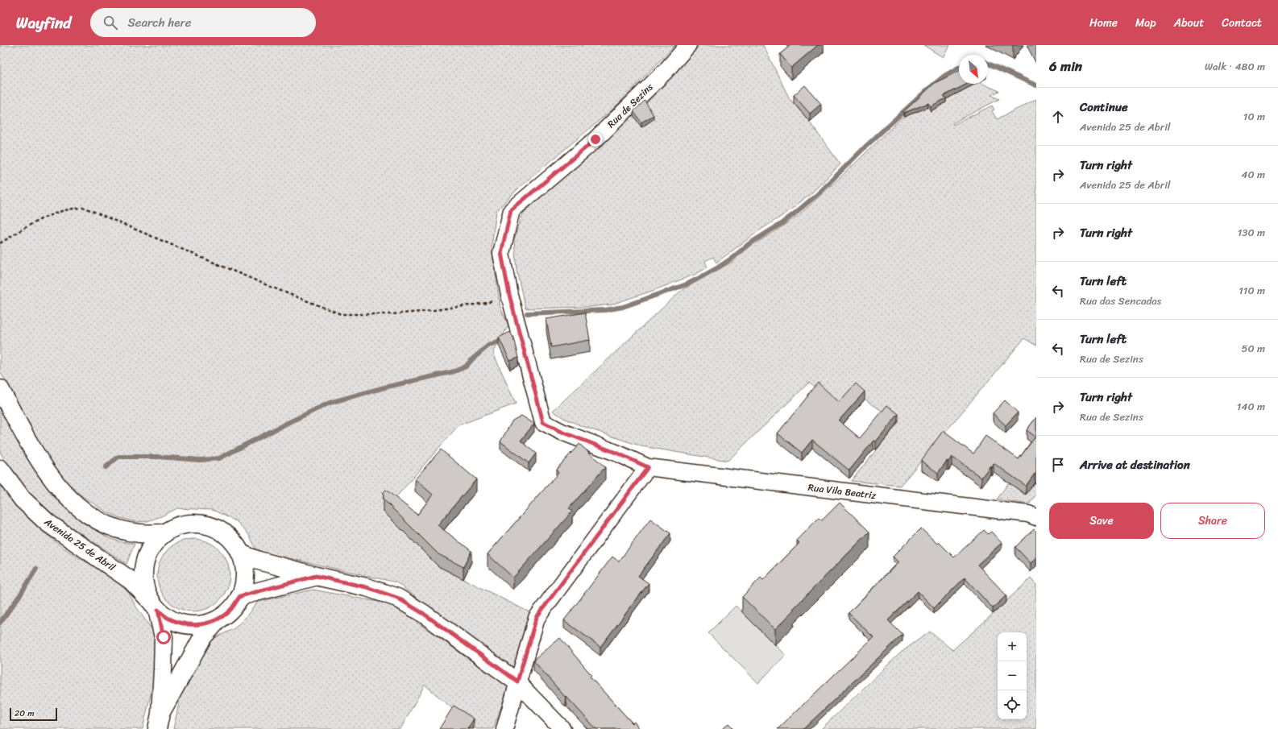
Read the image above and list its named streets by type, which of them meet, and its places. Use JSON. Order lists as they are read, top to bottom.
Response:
{
  "streets": {
    "main road": ["Avenida 25 de Abril"],
    "street": ["Rua de Sezins", "Rua Vila Beatriz"]
  },
  "crossings": [
    ["Rua de Sezins", "Rua Vila Beatriz"]
  ],
  "scale_bar": "20 m",
  "north": "bottom right",
  "page": {
    "header": "Wayfind",
    "search": "Search here",
    "nav": [
      "Home",
      "Map",
      "About",
      "Contact"
    ],
    "heading": ["6 min", "Walk · 480 m"],
    "list": [
      ["Continue", "Avenida 25 de Abril", "10 m"],
      ["Turn right", "Avenida 25 de Abril", "40 m"],
      ["Turn right", "130 m"],
      ["Turn left", "Rua das Sencadas", "110 m"],
      ["Turn left", "Rua de Sezins", "50 m"],
      ["Turn right", "Rua de Sezins", "140 m"],
      "Arrive at destination"
    ],
    "buttons": ["Save", "Share"],
    "map_buttons": ["+", "−"],
    "scale": "20 m"
  }
}
